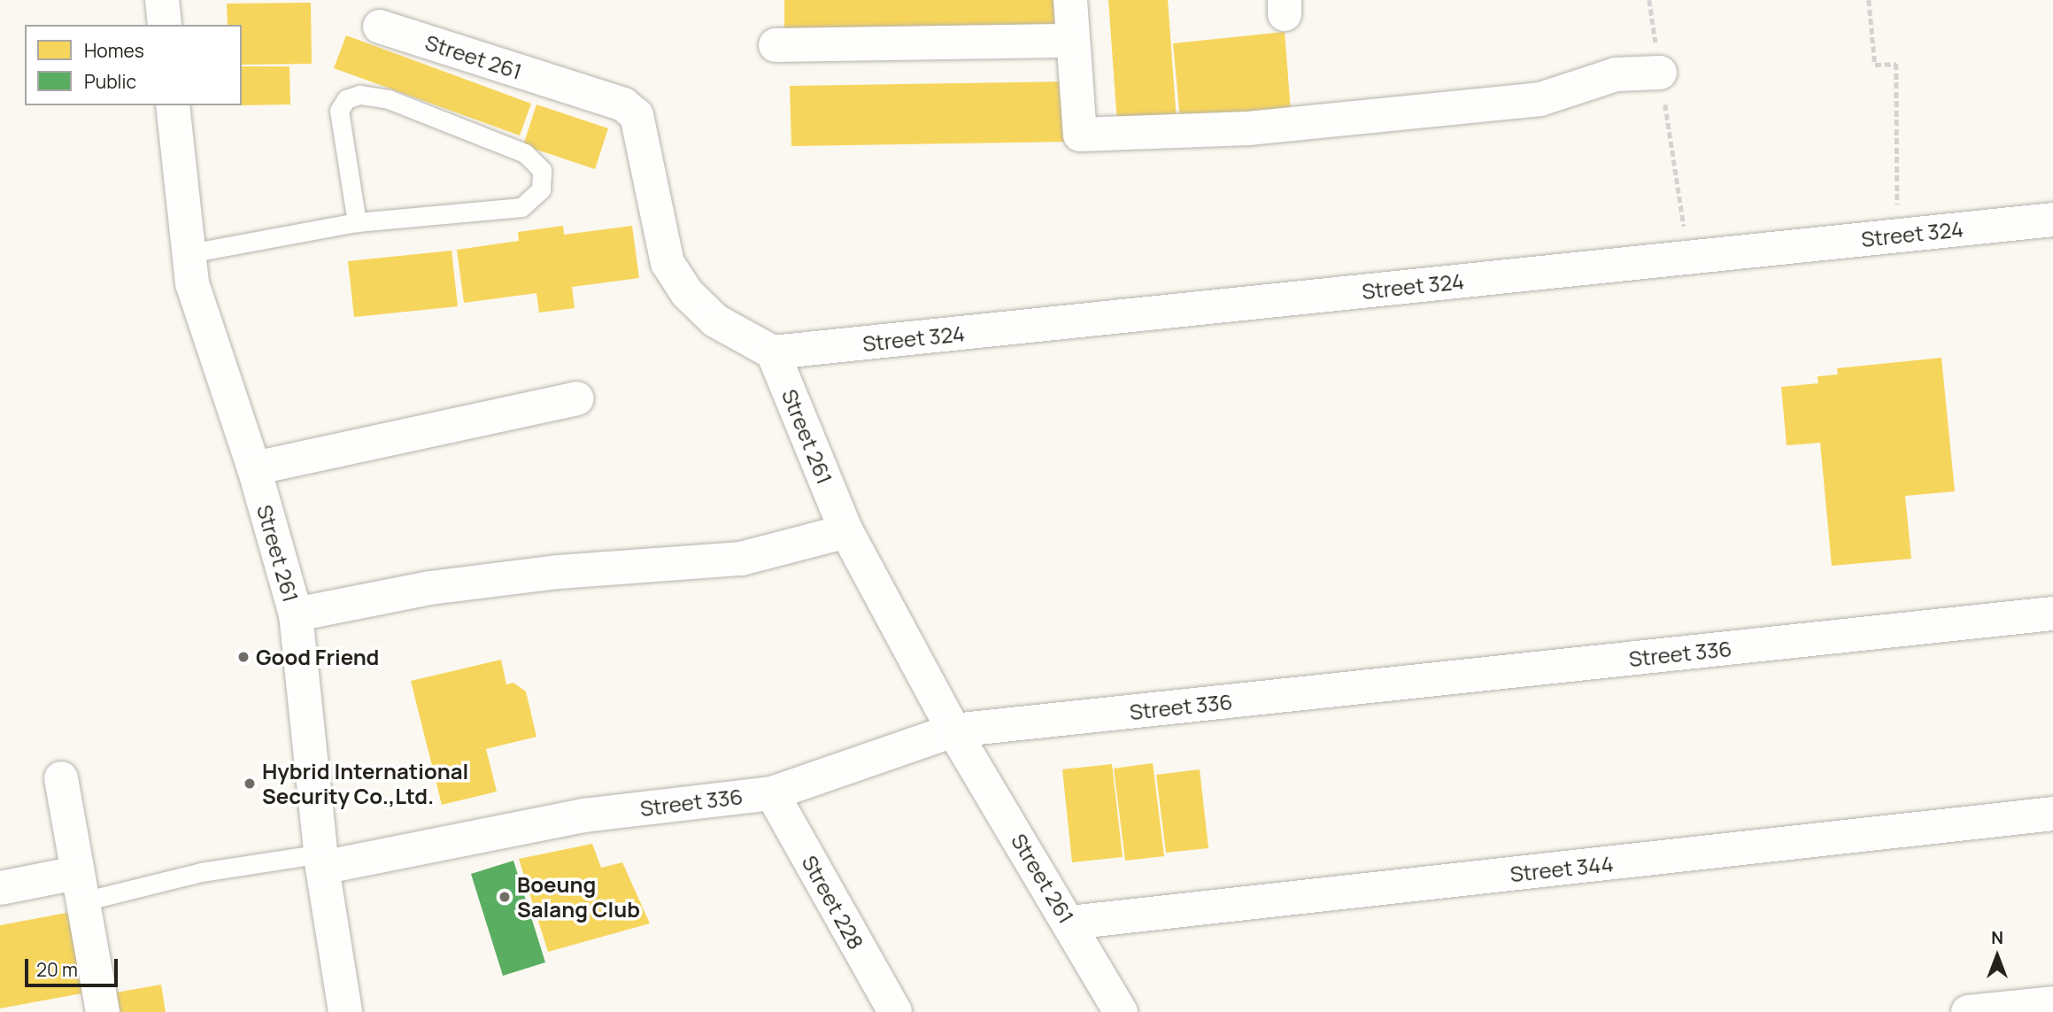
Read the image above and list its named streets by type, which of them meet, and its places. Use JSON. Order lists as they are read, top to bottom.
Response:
{
  "streets": {
    "street": [
      "Street 261",
      "Street 324",
      "Street 336",
      "Street 344",
      "Street 228"
    ]
  },
  "crossings": [
    ["Street 261", "Street 324"],
    ["Street 261", "Street 336"],
    ["Street 261", "Street 344"],
    ["Street 336", "Street 228"]
  ],
  "places": ["Good Friend", "Hybrid International Security Co.,Ltd.", "Boeung Salang Club"],
  "legend": ["Homes", "Public"],
  "scale_bar": "20 m",
  "north": "top"
}
